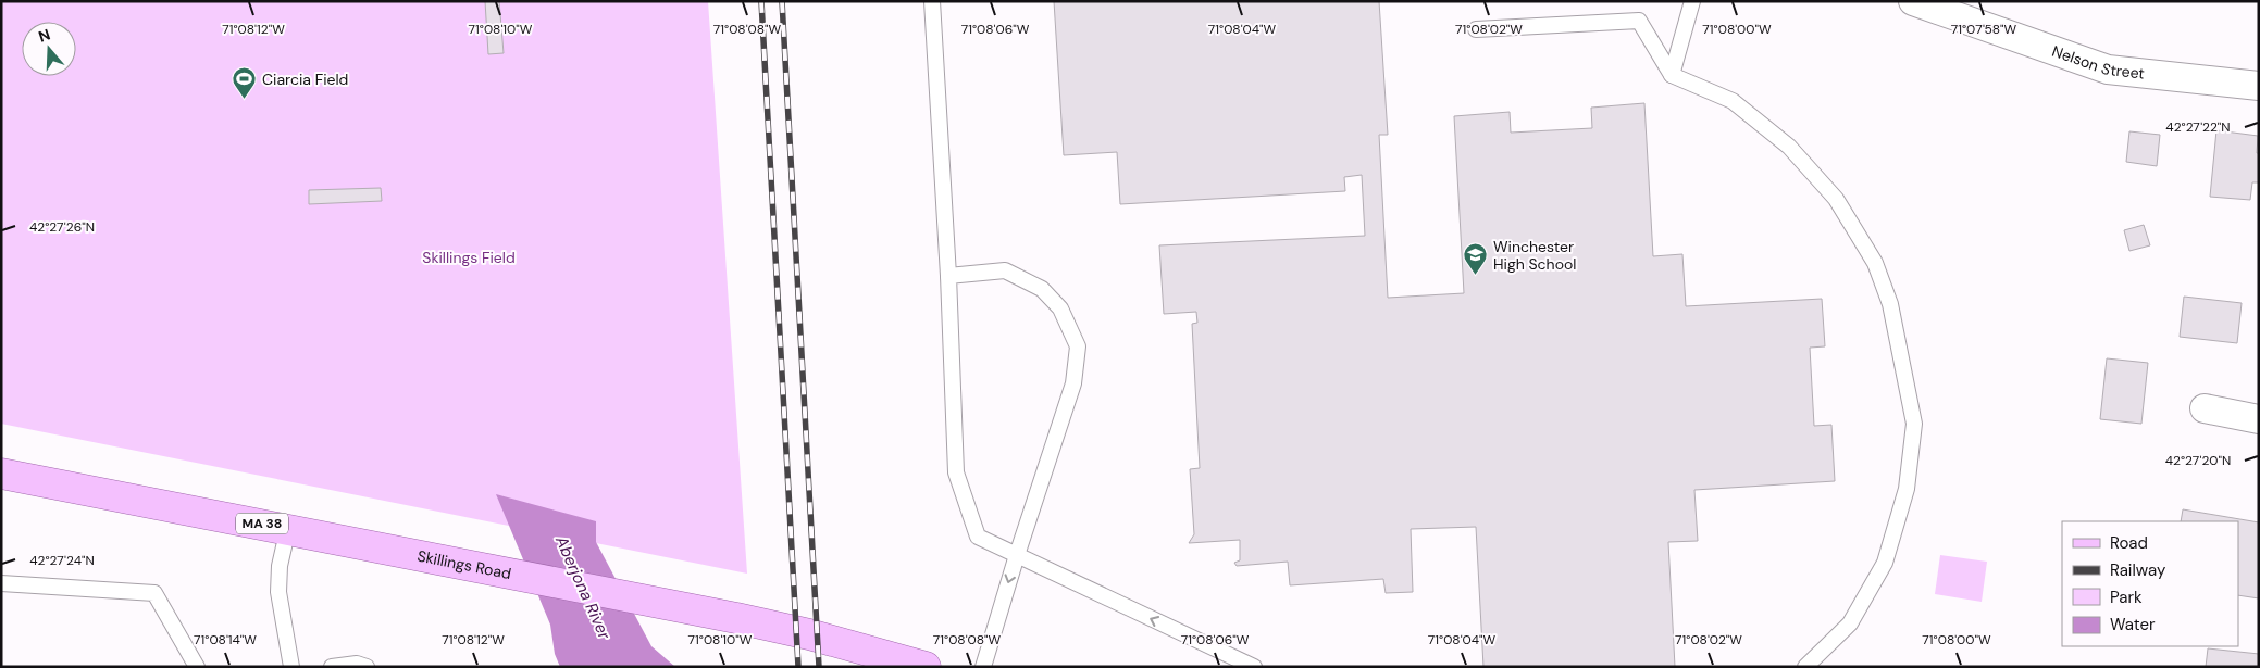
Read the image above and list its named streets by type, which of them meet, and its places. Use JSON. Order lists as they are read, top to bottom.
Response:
{
  "streets": {
    "main road": ["MA 38", "Skillings Road"],
    "street": ["Nelson Street"]
  },
  "water": ["Aberjona River"],
  "parks": ["Skillings Field"],
  "places": {
    "sports": ["Ciarcia Field"],
    "school or university": ["Winchester High School"]
  },
  "legend": [
    "Road",
    "Railway",
    "Park",
    "Water"
  ],
  "north": "top",
  "coordinates": [
    "71°08'12\"W",
    "71°08'10\"W",
    "71°08'06\"W",
    "71°07'58\"W",
    "71°08'08\"W",
    "71°08'04\"W",
    "71°08'02\"W",
    "71°08'00\"W",
    "42°27'22\"N",
    "42°27'26\"N",
    "42°27'20\"N",
    "42°27'24\"N",
    "71°08'14\"W"
  ]
}
